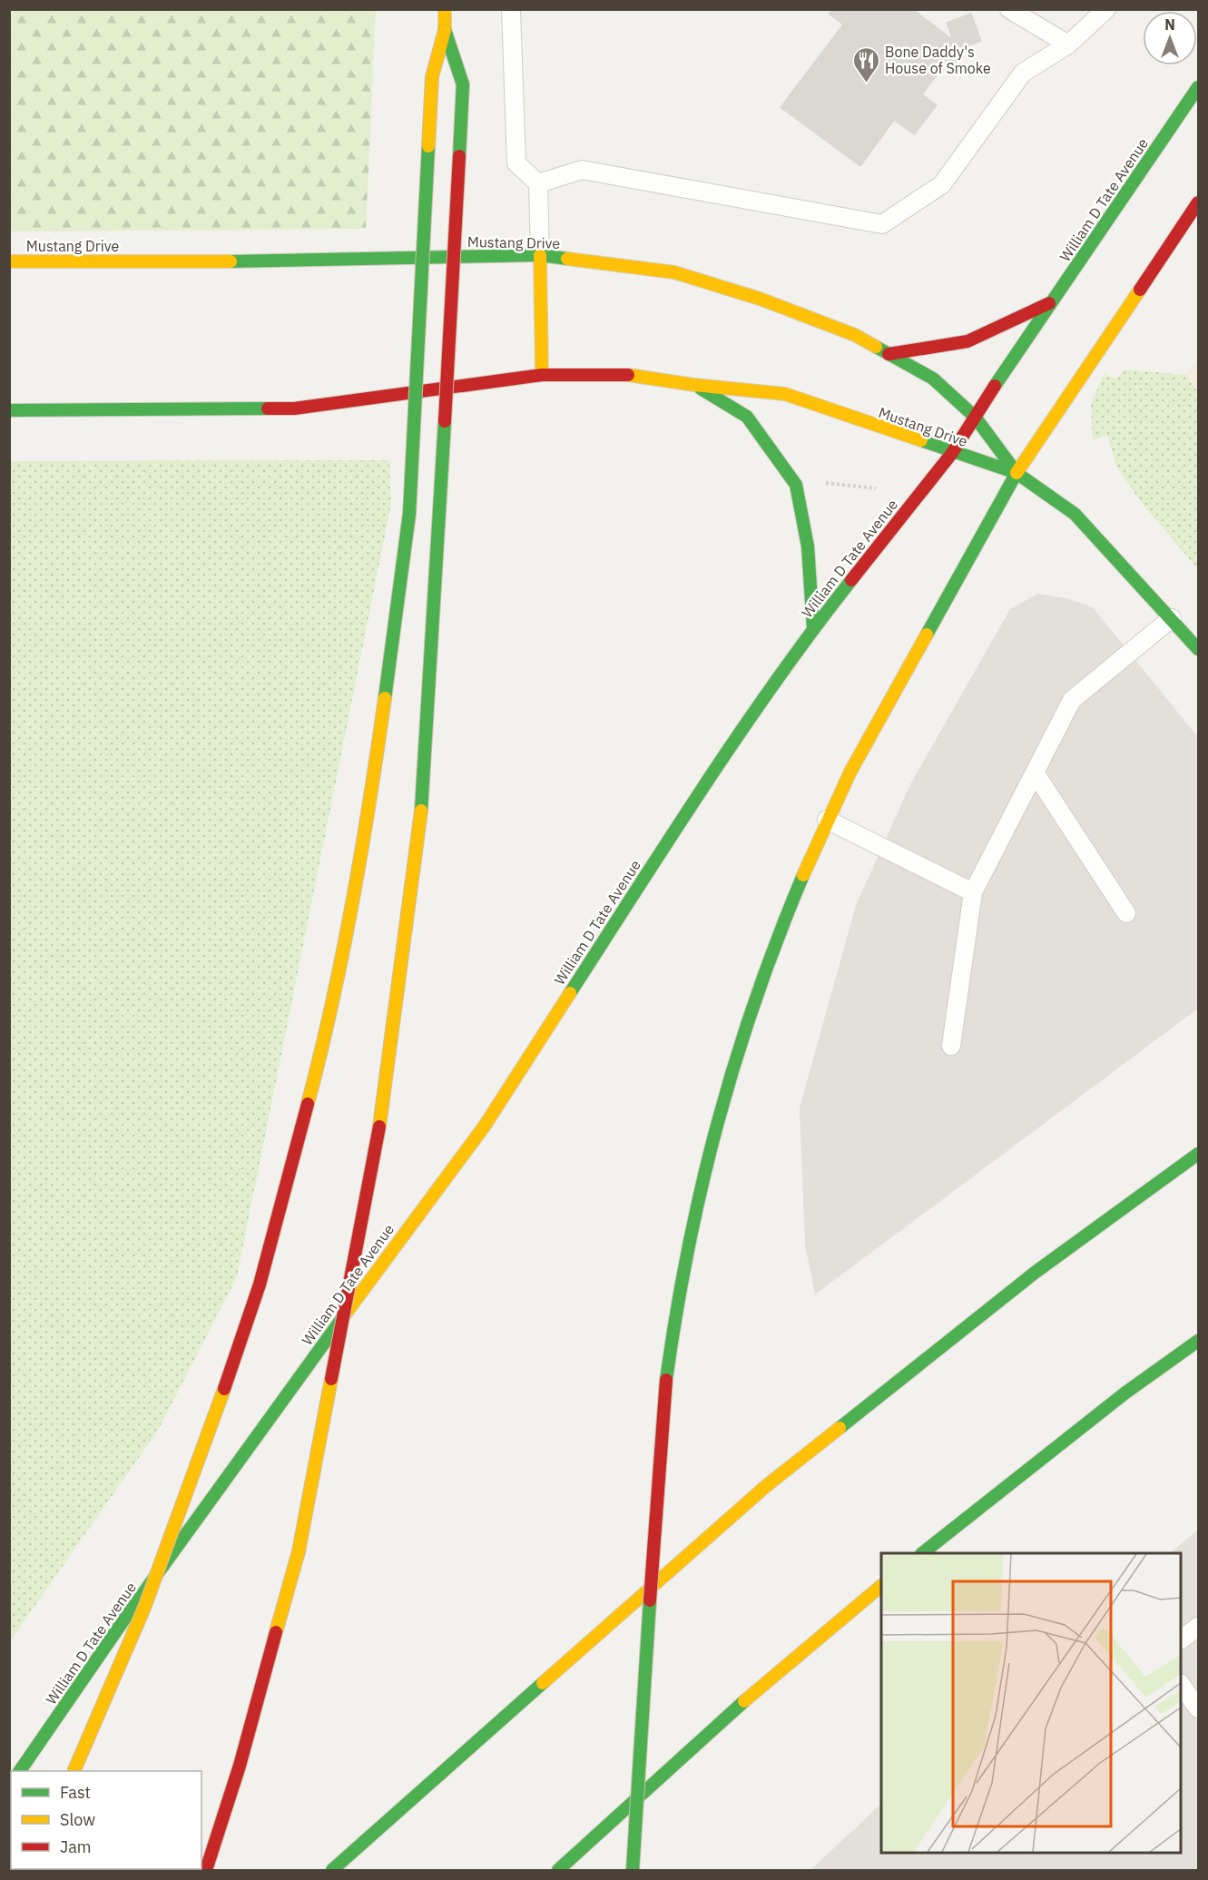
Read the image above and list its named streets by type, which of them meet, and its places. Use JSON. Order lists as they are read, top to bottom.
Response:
{
  "streets": {
    "main road": ["William D Tate Avenue", "Mustang Drive"]
  },
  "crossings": [
    ["William D Tate Avenue", "Mustang Drive"]
  ],
  "places": {
    "restaurant": ["Bone Daddy's House of Smoke"]
  },
  "legend": ["Fast", "Slow", "Jam"],
  "north": "top"
}
